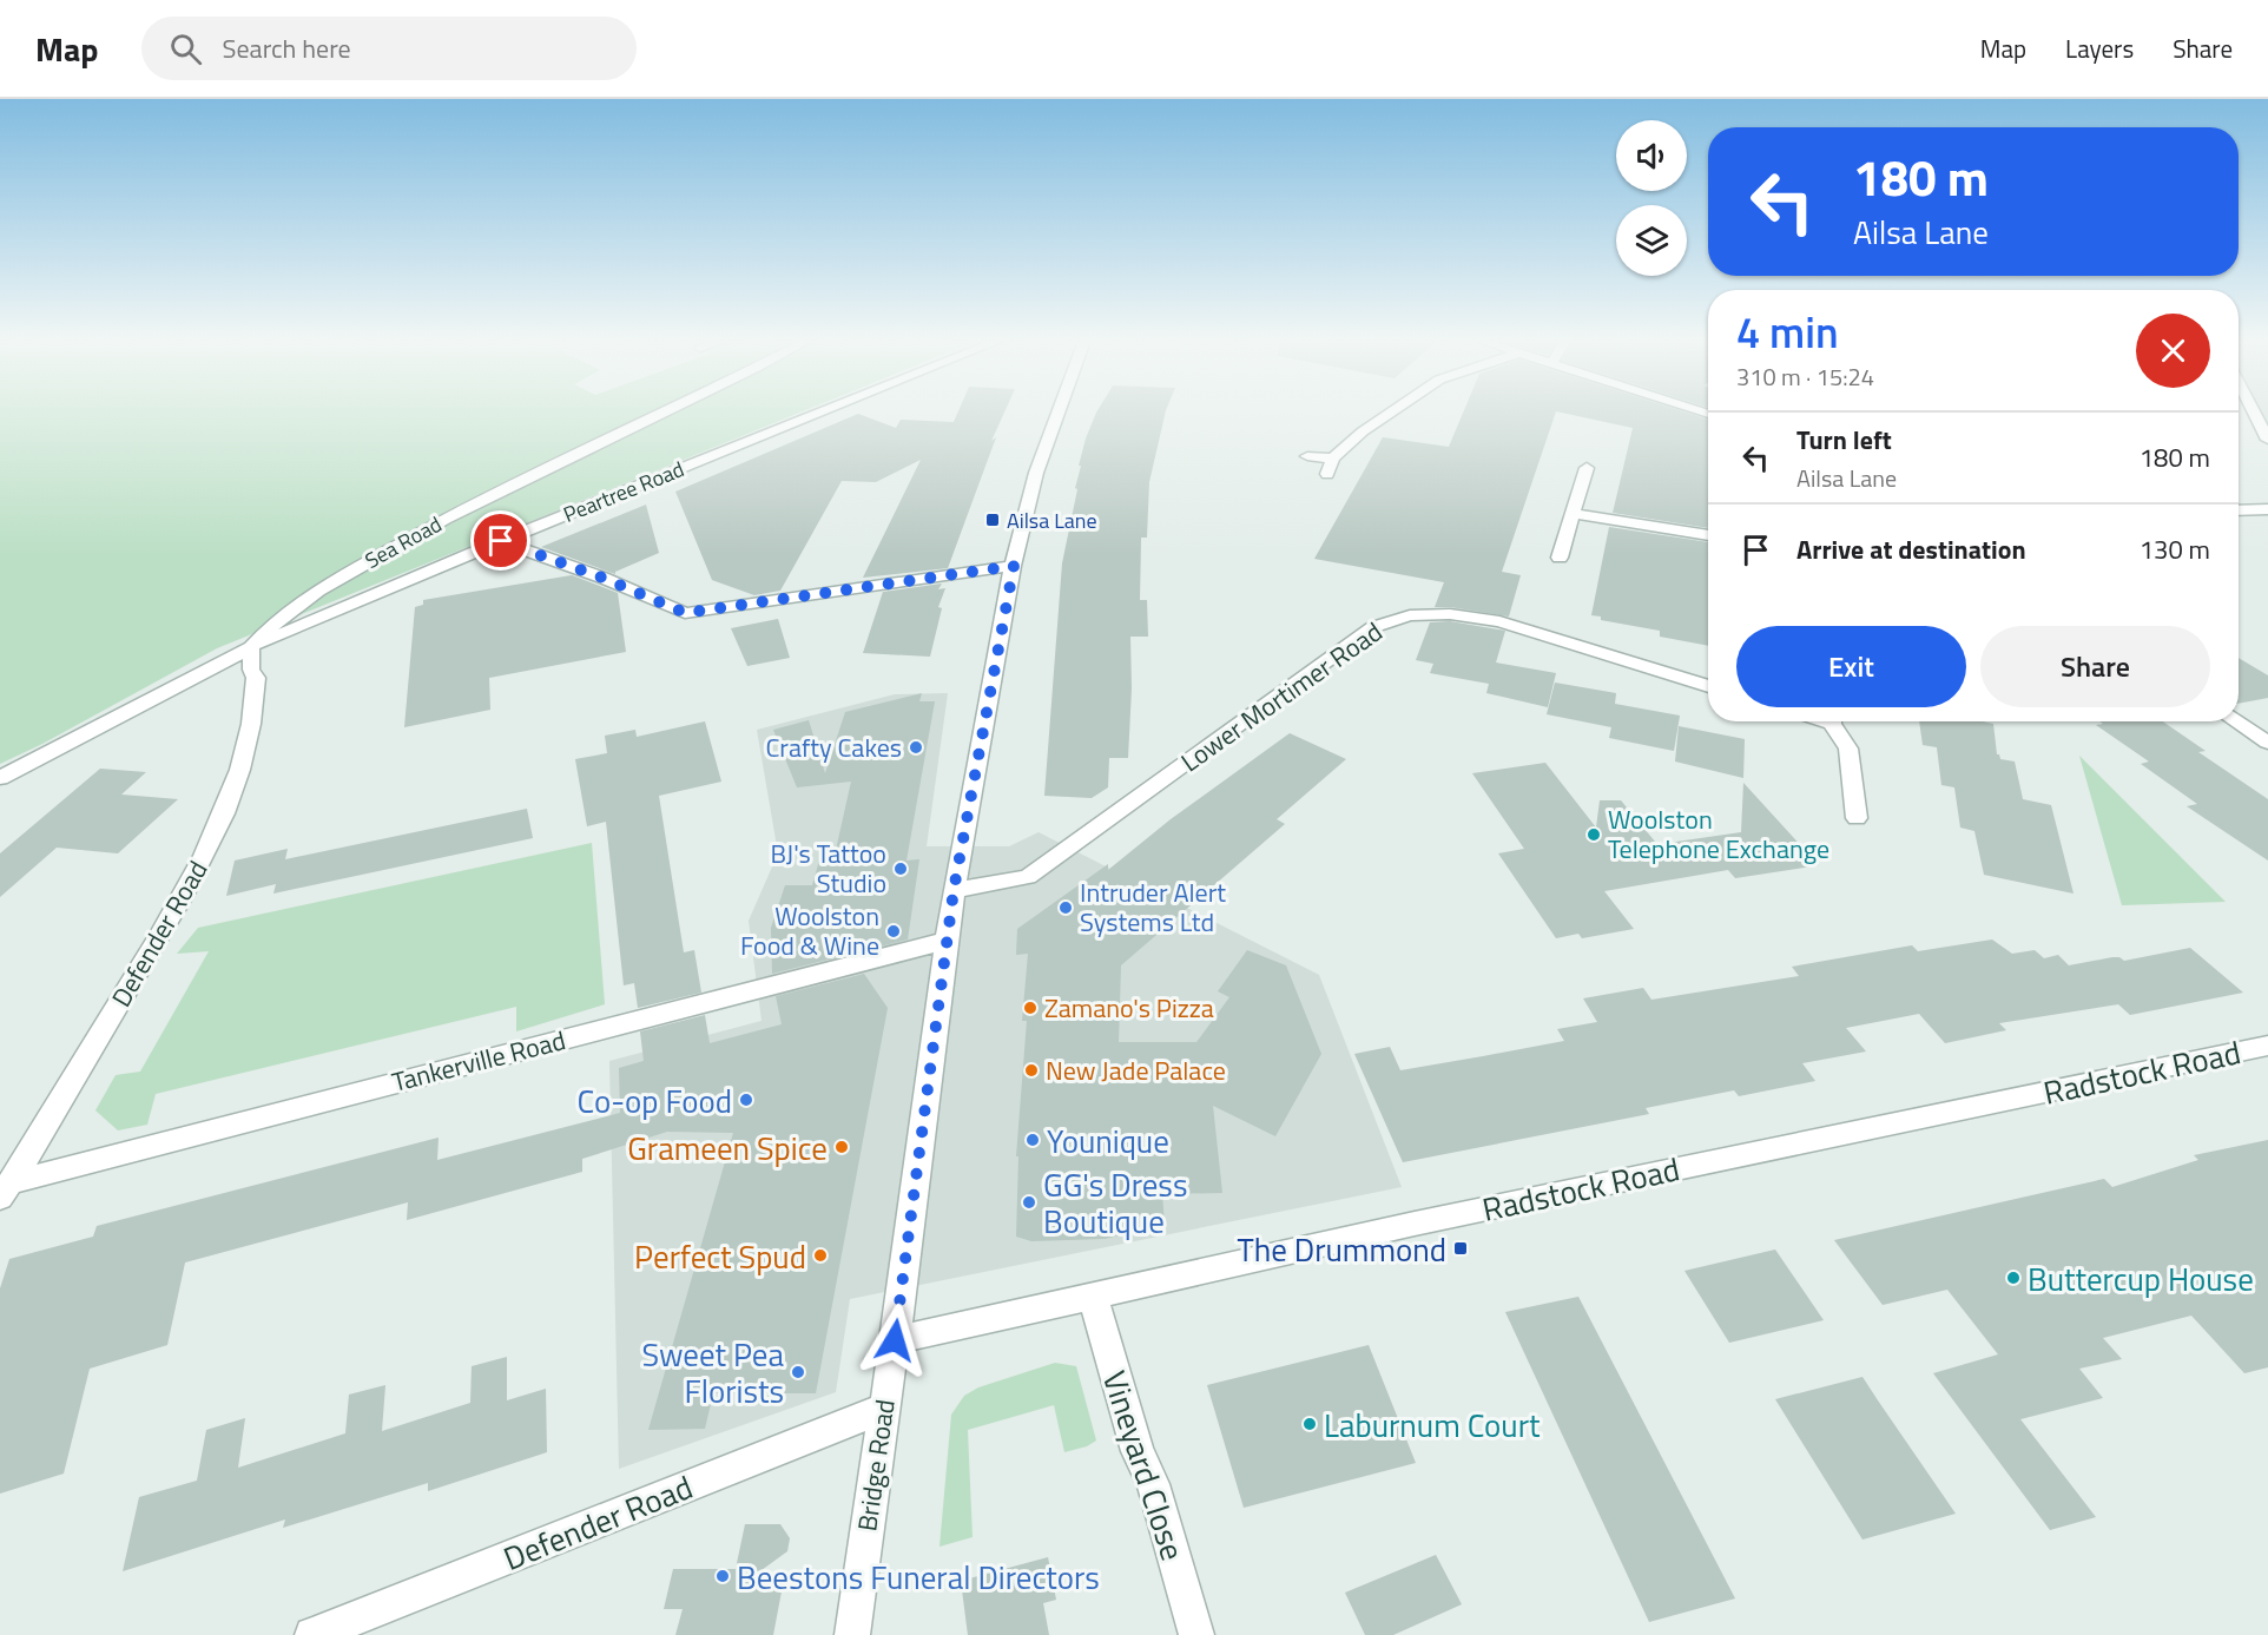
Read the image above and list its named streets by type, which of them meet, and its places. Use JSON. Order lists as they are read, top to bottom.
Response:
{
  "streets": {
    "street": [
      "Peartree Road",
      "Sea Road",
      "Lower Mortimer Road",
      "Defender Road",
      "Tankerville Road",
      "Radstock Road",
      "Bridge Road",
      "Vineyard Close"
    ]
  },
  "crossings": [
    ["Peartree Road", "Sea Road"],
    ["Peartree Road", "Defender Road"],
    ["Sea Road", "Defender Road"],
    ["Lower Mortimer Road", "Bridge Road"],
    ["Defender Road", "Tankerville Road"],
    ["Defender Road", "Bridge Road"],
    ["Tankerville Road", "Bridge Road"],
    ["Radstock Road", "Bridge Road"],
    ["Radstock Road", "Vineyard Close"]
  ],
  "places": {
    "transit": ["Ailsa Lane", "The Drummond"],
    "other": [
      "Crafty Cakes",
      "Woolston Telephone Exchange",
      "BJ's Tattoo Studio",
      "Intruder Alert Systems Ltd",
      "Woolston Food & Wine",
      "Zamano's Pizza",
      "New Jade Palace",
      "Co-op Food",
      "Younique",
      "Grameen Spice",
      "GG's Dress Boutique",
      "Perfect Spud",
      "Buttercup House",
      "Sweet Pea Florists",
      "Laburnum Court",
      "Beestons Funeral Directors"
    ]
  },
  "page": {
    "header": "Map",
    "search": "Search here",
    "nav": ["Map", "Layers", "Share"],
    "turn": ["180 m", "Ailsa Lane"],
    "heading": ["4 min", "310 m · 15:24"],
    "list": [
      {
        "name": "Turn left",
        "note": "Ailsa Lane",
        "value": "180 m"
      },
      {
        "name": "Arrive at destination",
        "value": "130 m"
      }
    ],
    "buttons": ["Exit", "Share"]
  }
}
